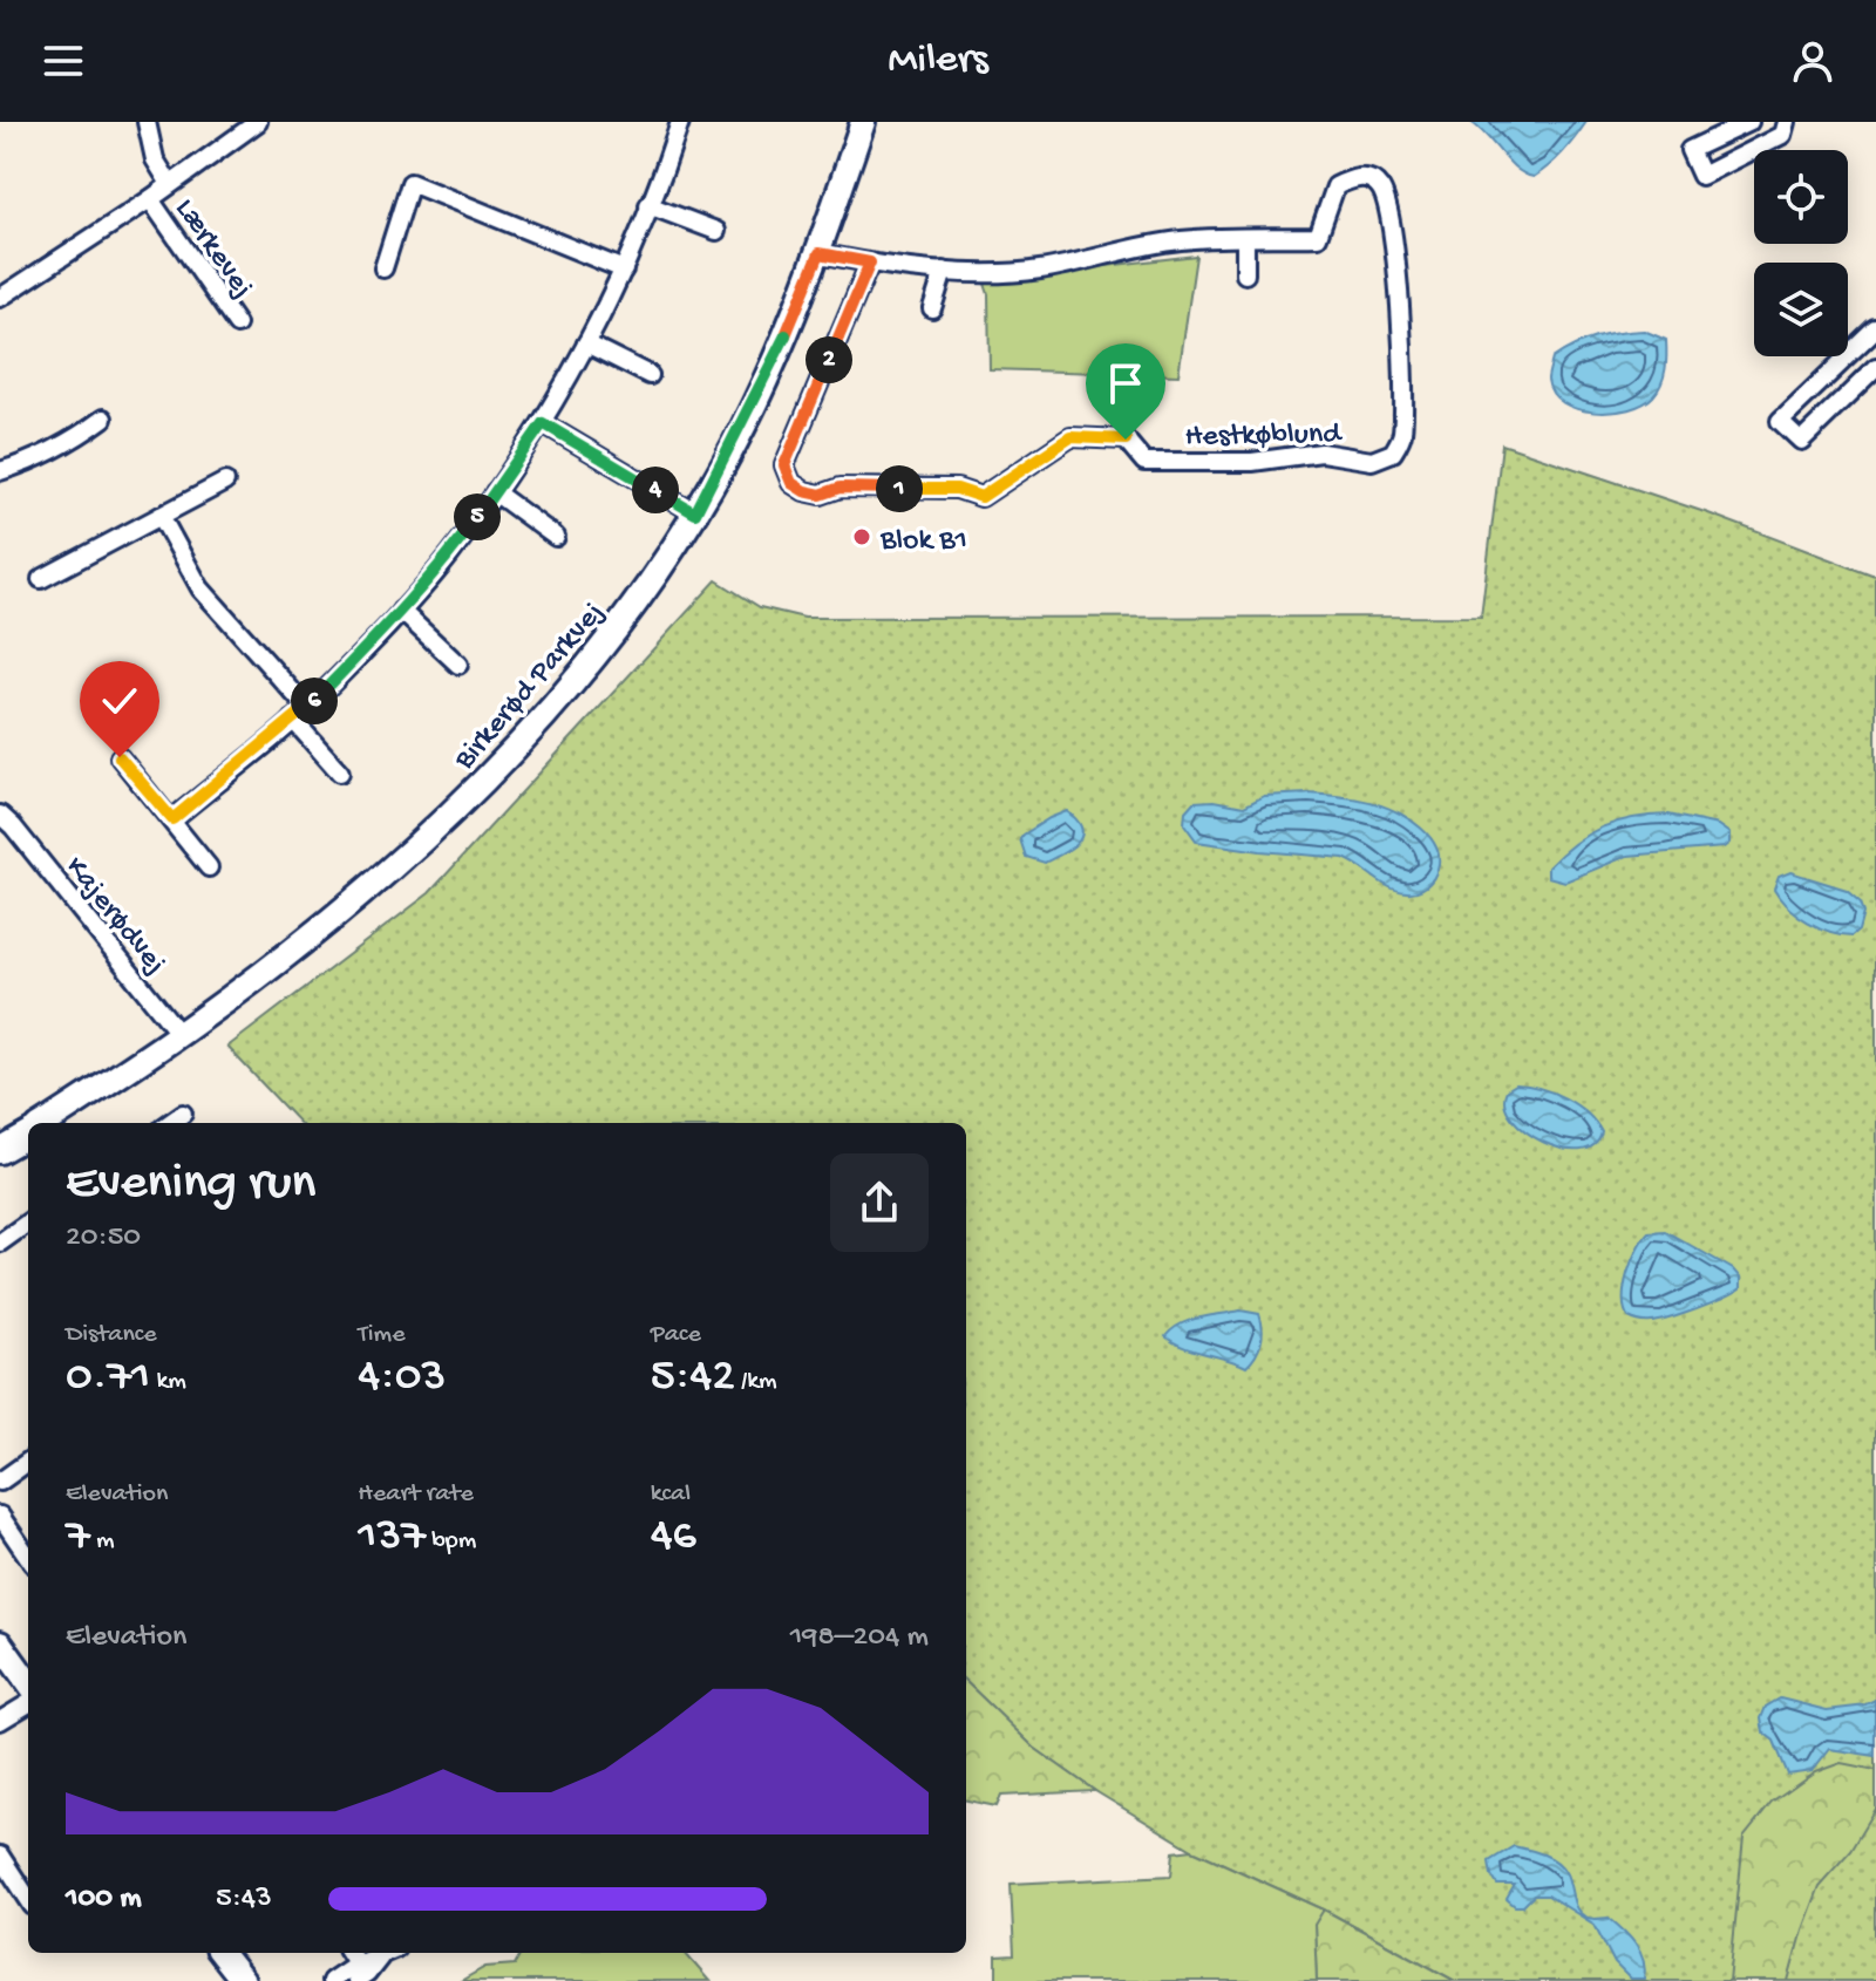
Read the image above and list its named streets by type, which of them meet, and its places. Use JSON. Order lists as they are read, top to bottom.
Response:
{
  "streets": {
    "street": [
      "Lærkevej",
      "Hestkøblund",
      "Birkerød Parkvej",
      "Kajerødvej"
    ]
  },
  "crossings": [
    ["Hestkøblund", "Birkerød Parkvej"],
    ["Birkerød Parkvej", "Kajerødvej"]
  ],
  "places": ["Blok B1"],
  "page": {
    "header": "Milers",
    "pins": [
      "2",
      "1",
      "4",
      "5",
      "6"
    ],
    "heading": ["Evening run", "20:50"],
    "stats": [
      ["Distance", "0.71 km"],
      ["Time", "4:03"],
      ["Pace", "5:42 /km"],
      ["Elevation", "7 m"],
      ["Heart rate", "137 bpm"],
      ["kcal", "46"]
    ],
    "chart": ["Elevation", "198–204 m"],
    "list": [
      {
        "name": "100 m",
        "note": "5:43"
      }
    ]
  }
}
